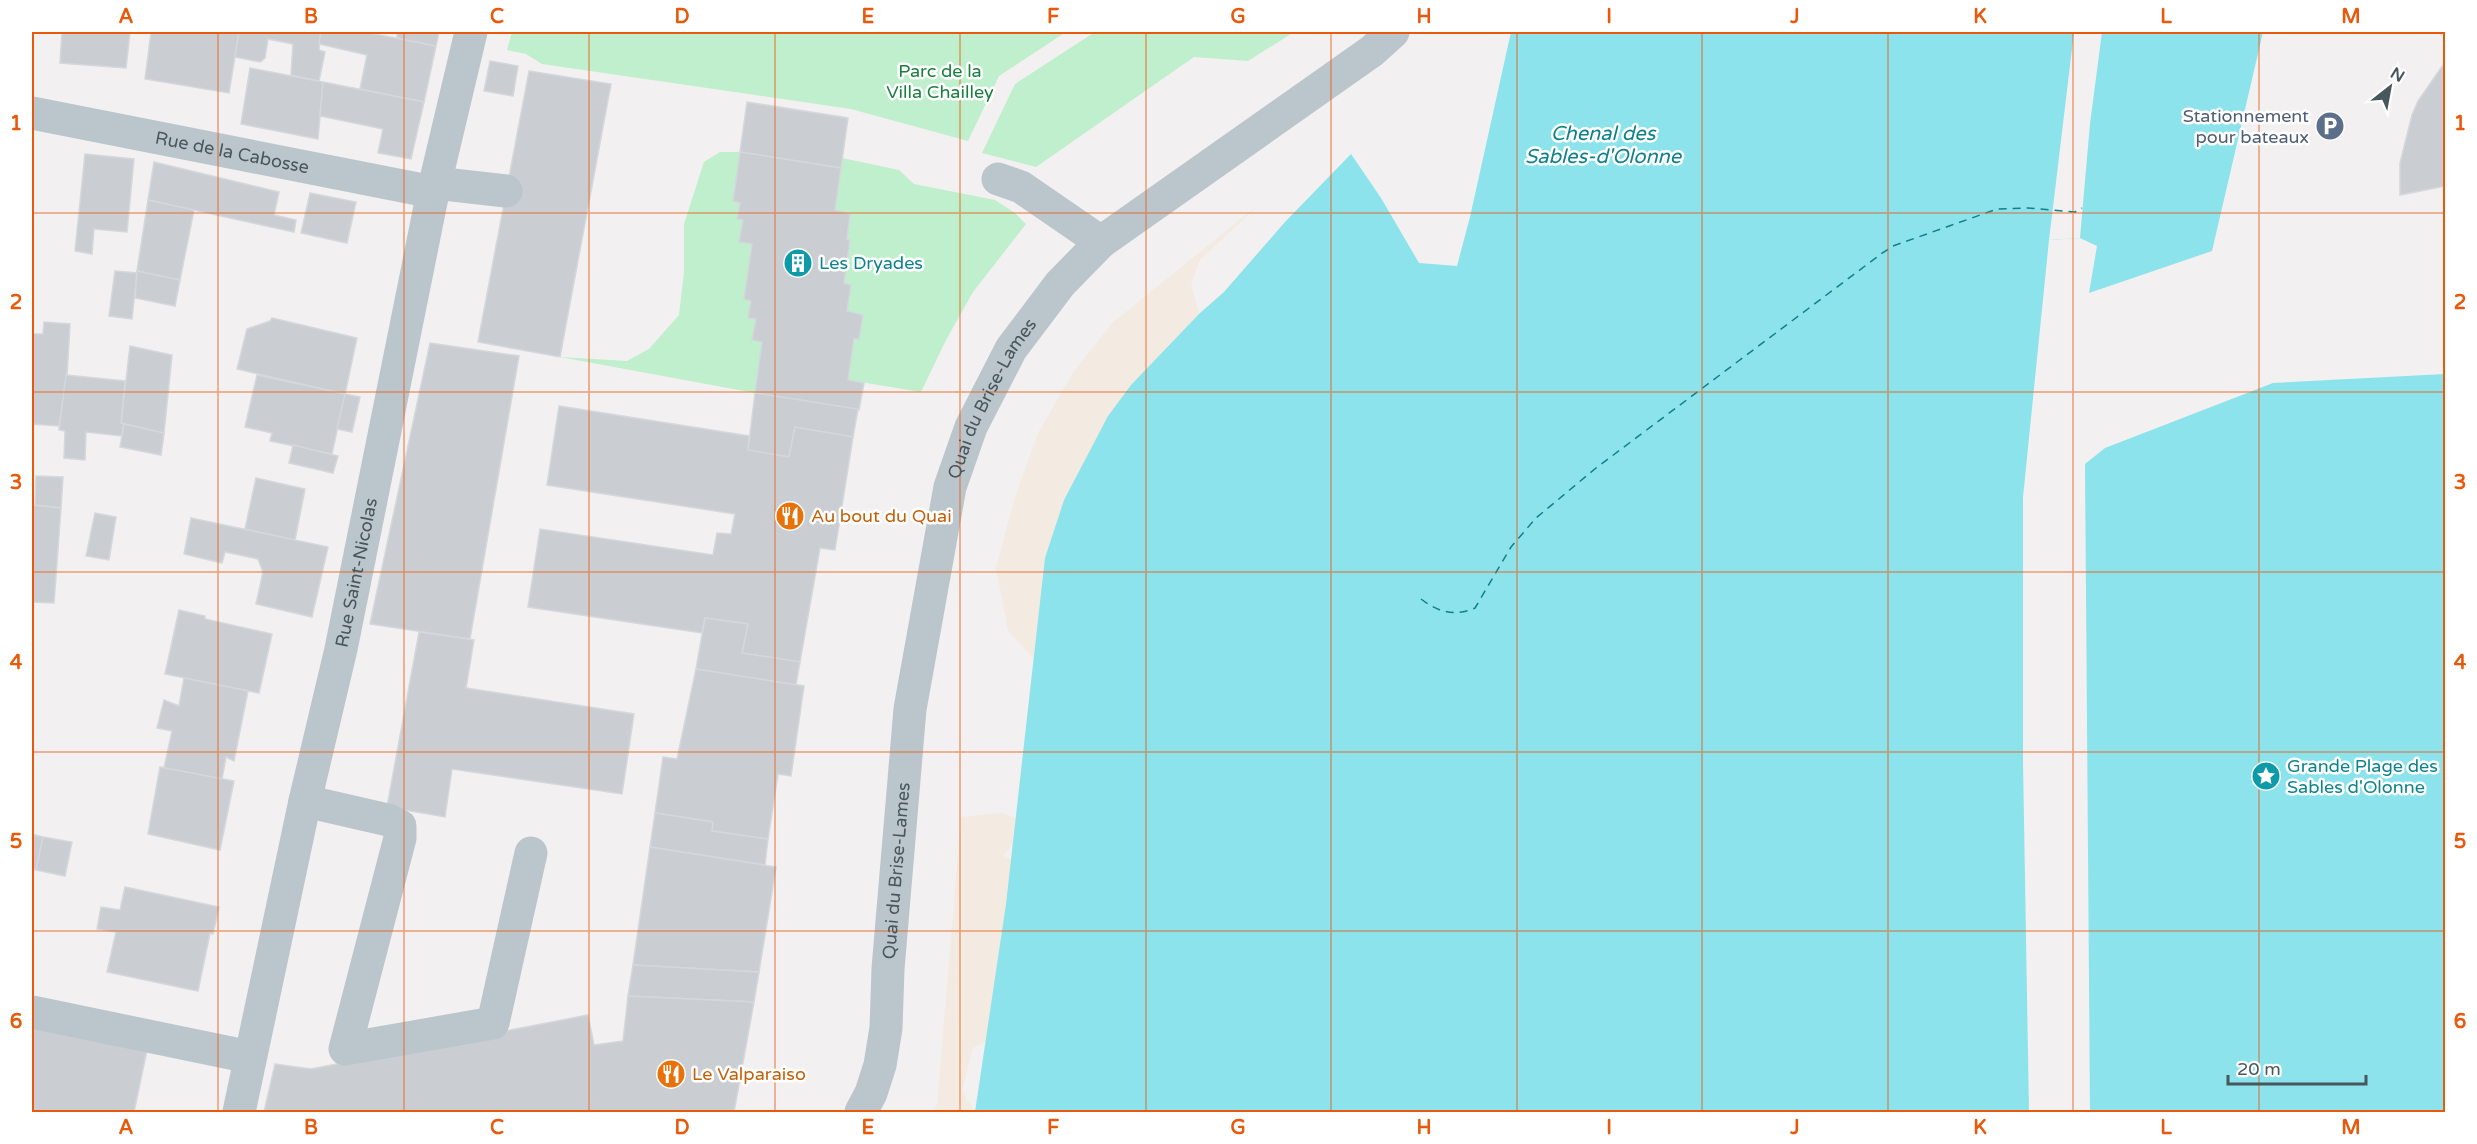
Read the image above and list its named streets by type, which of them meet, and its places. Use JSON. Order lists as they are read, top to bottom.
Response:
{
  "streets": {
    "street": ["Rue de la Cabosse", "Quai du Brise-Lames", "Rue Saint-Nicolas"]
  },
  "crossings": [
    ["Rue de la Cabosse", "Rue Saint-Nicolas"]
  ],
  "water": ["Chenal des Sables-d'Olonne"],
  "parks": ["Parc de la Villa Chailley"],
  "places": {
    "parking": ["Stationnement pour bateaux"],
    "building": ["Les Dryades"],
    "restaurant": ["Au bout du Quai", "Le Valparaiso"],
    "place": ["Grande Plage des Sables d'Olonne"]
  },
  "scale_bar": "20 m",
  "north": "top right",
  "grid": {
    "columns": [
      "A",
      "B",
      "C",
      "D",
      "E",
      "F",
      "G",
      "H",
      "I",
      "J",
      "K",
      "L",
      "M"
    ],
    "rows": [
      "1",
      "2",
      "3",
      "4",
      "5",
      "6"
    ]
  }
}
